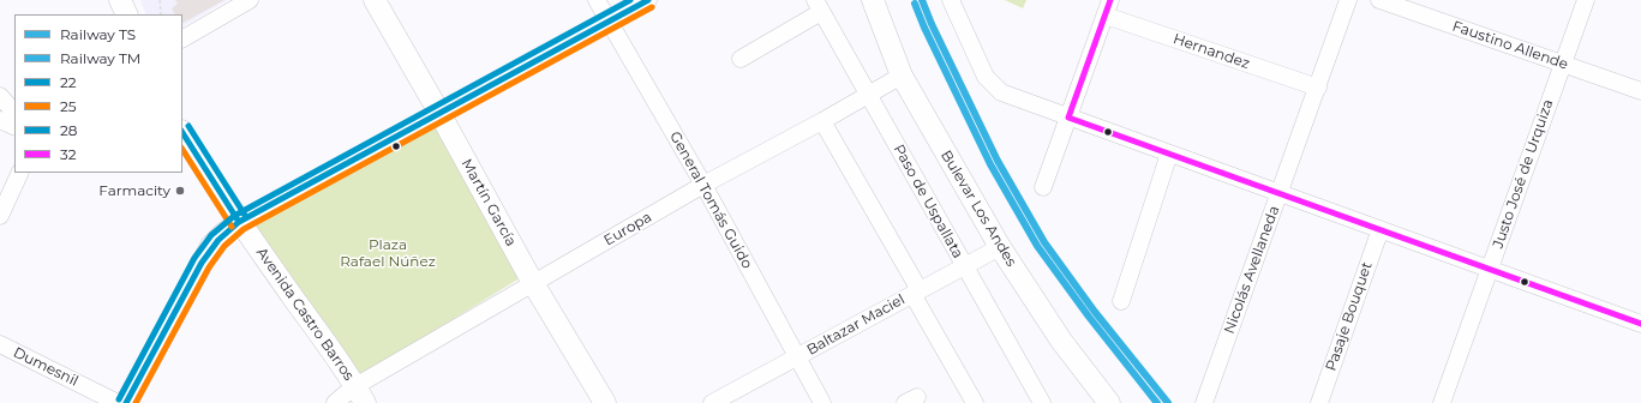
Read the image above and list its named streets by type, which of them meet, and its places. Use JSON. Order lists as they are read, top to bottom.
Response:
{
  "streets": {
    "main road": ["Martín García", "Bulevar Los Andes", "Avenida Castro Barros"],
    "street": [
      "Faustino Allende",
      "Hernandez",
      "Justo José de Urquiza",
      "General Tomás Guido",
      "Paso de Uspallata",
      "Europa",
      "Nicolás Avellaneda",
      "Pasaje Bouquet",
      "Baltazar Maciel",
      "Dumesnil"
    ]
  },
  "crossings": [
    ["Faustino Allende", "Justo José de Urquiza"],
    ["Hernandez", "Nicolás Avellaneda"],
    ["General Tomás Guido", "Europa"],
    ["General Tomás Guido", "Baltazar Maciel"],
    ["Paso de Uspallata", "Europa"],
    ["Paso de Uspallata", "Baltazar Maciel"],
    ["Martín García", "Europa"],
    ["Bulevar Los Andes", "Europa"],
    ["Bulevar Los Andes", "Baltazar Maciel"],
    ["Europa", "Avenida Castro Barros"]
  ],
  "parks": ["Plaza Rafael Núñez"],
  "places": ["Farmacity"],
  "lines": [
    "rail line TS",
    "transit line 22",
    "transit line 28",
    "transit line 32",
    "rail line TM",
    "transit line 25"
  ],
  "legend": [
    "Railway TS",
    "Railway TM",
    "22",
    "25",
    "28",
    "32"
  ]
}
